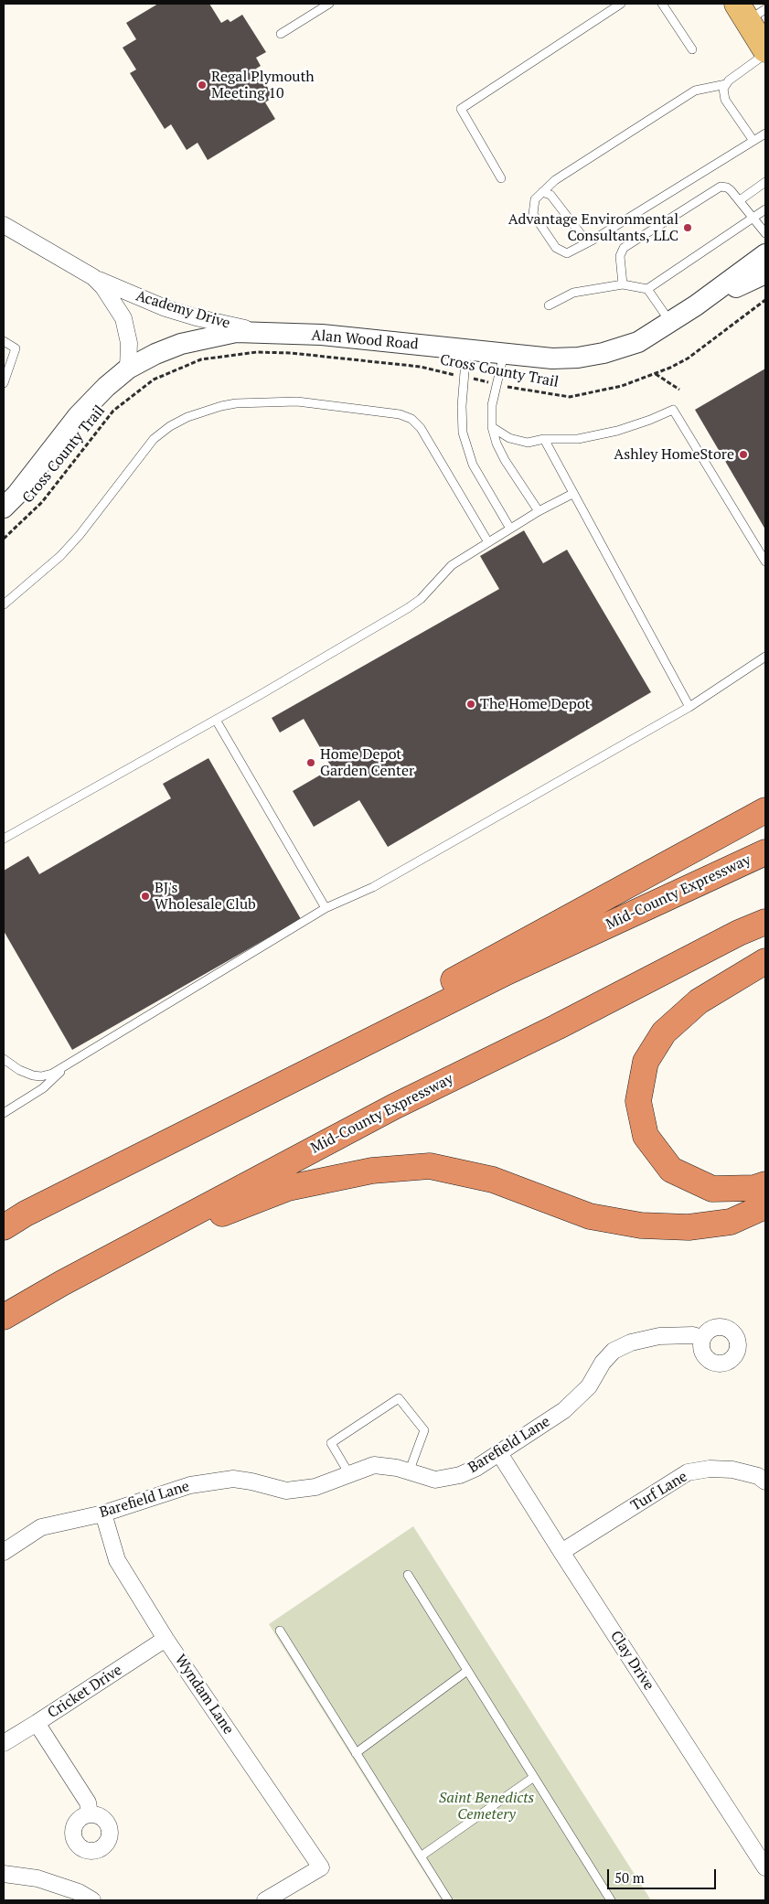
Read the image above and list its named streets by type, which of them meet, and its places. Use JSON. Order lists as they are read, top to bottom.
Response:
{
  "streets": {
    "highway": ["Mid-County Expressway"],
    "street": [
      "Academy Drive",
      "Alan Wood Road",
      "Barefield Lane",
      "Turf Lane",
      "Clay Drive",
      "Cricket Drive",
      "Wyndam Lane"
    ],
    "path": ["Cross County Trail"]
  },
  "crossings": [
    ["Academy Drive", "Alan Wood Road"],
    ["Barefield Lane", "Clay Drive"],
    ["Barefield Lane", "Wyndam Lane"],
    ["Turf Lane", "Clay Drive"],
    ["Cricket Drive", "Wyndam Lane"]
  ],
  "parks": ["Saint Benedicts Cemetery"],
  "places": [
    "Regal Plymouth Meeting 10",
    "Advantage Environmental Consultants, LLC",
    "Ashley HomeStore",
    "The Home Depot",
    "Home Depot Garden Center",
    "BJ's Wholesale Club"
  ],
  "scale_bar": "50 m"
}
